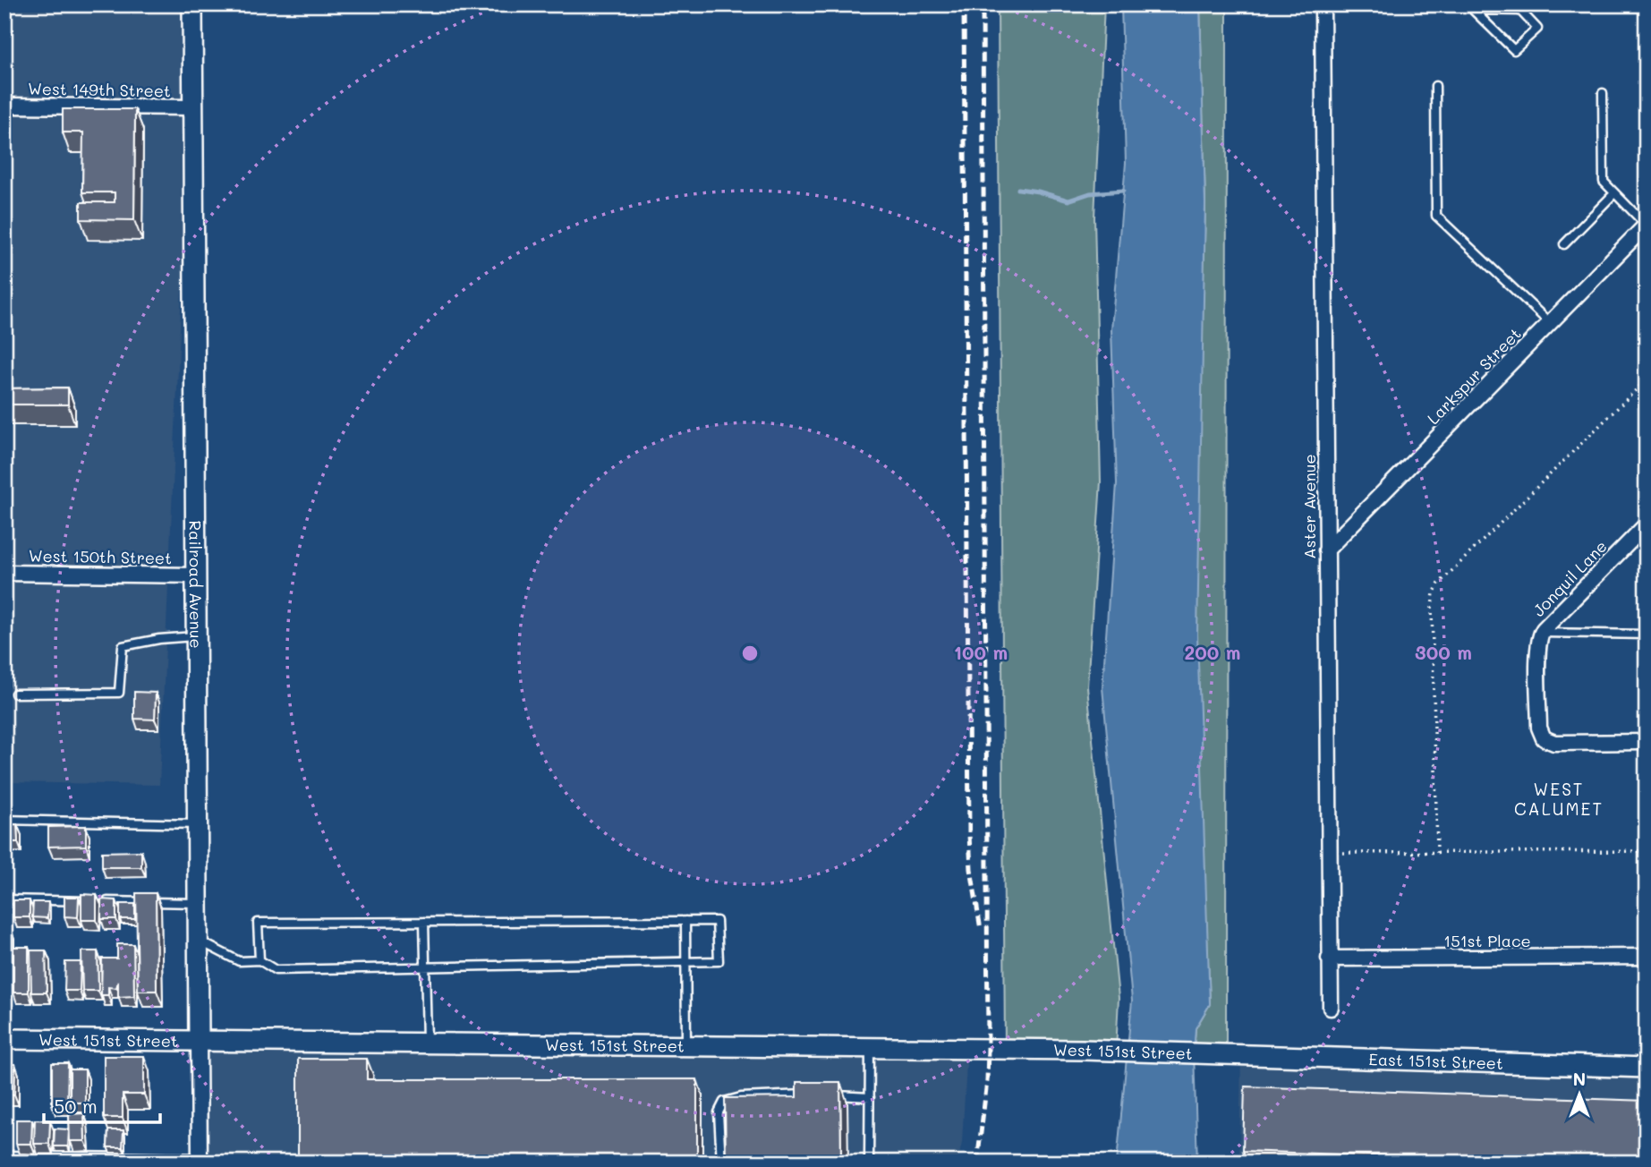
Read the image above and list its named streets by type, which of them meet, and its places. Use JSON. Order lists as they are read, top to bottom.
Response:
{
  "streets": {
    "street": [
      "West 149th Street",
      "Larkspur Street",
      "Aster Avenue",
      "West 150th Street",
      "Jonquil Lane",
      "Railroad Avenue",
      "151st Place",
      "West 151st Street",
      "East 151st Street"
    ]
  },
  "crossings": [
    ["West 149th Street", "Railroad Avenue"],
    ["Larkspur Street", "Aster Avenue"],
    ["Aster Avenue", "151st Place"],
    ["West 150th Street", "Railroad Avenue"],
    ["Railroad Avenue", "West 151st Street"],
    ["West 151st Street", "East 151st Street"]
  ],
  "districts": ["WEST CALUMET"],
  "scale_bar": "50 m",
  "north": "top",
  "rings": ["100 m", "200 m", "300 m"]
}
